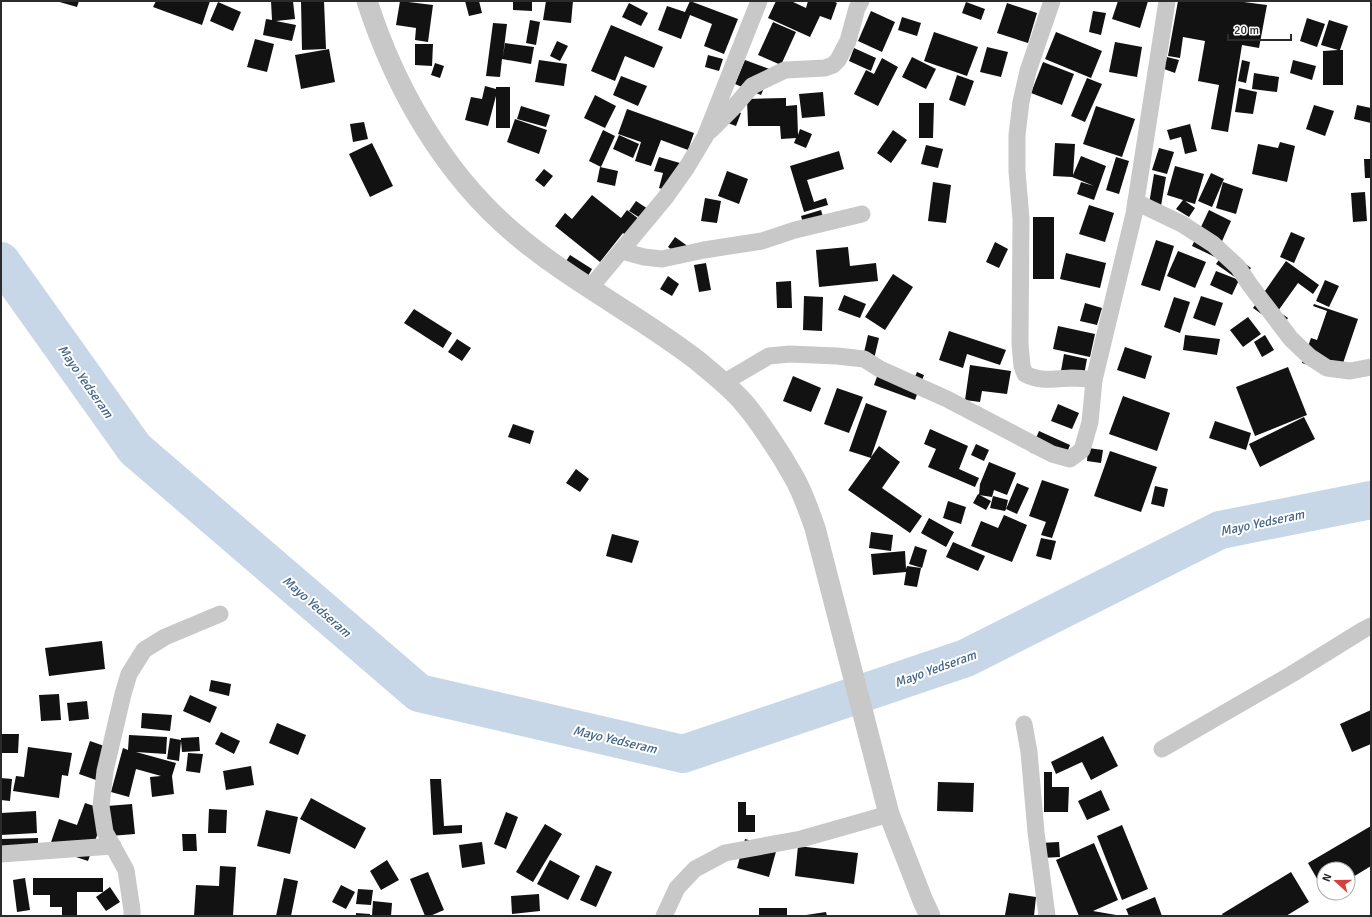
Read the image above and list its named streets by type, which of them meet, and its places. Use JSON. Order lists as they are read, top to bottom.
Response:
{
  "water": ["Mayo Yedseram"],
  "scale_bar": "20 m",
  "north": "left"
}
